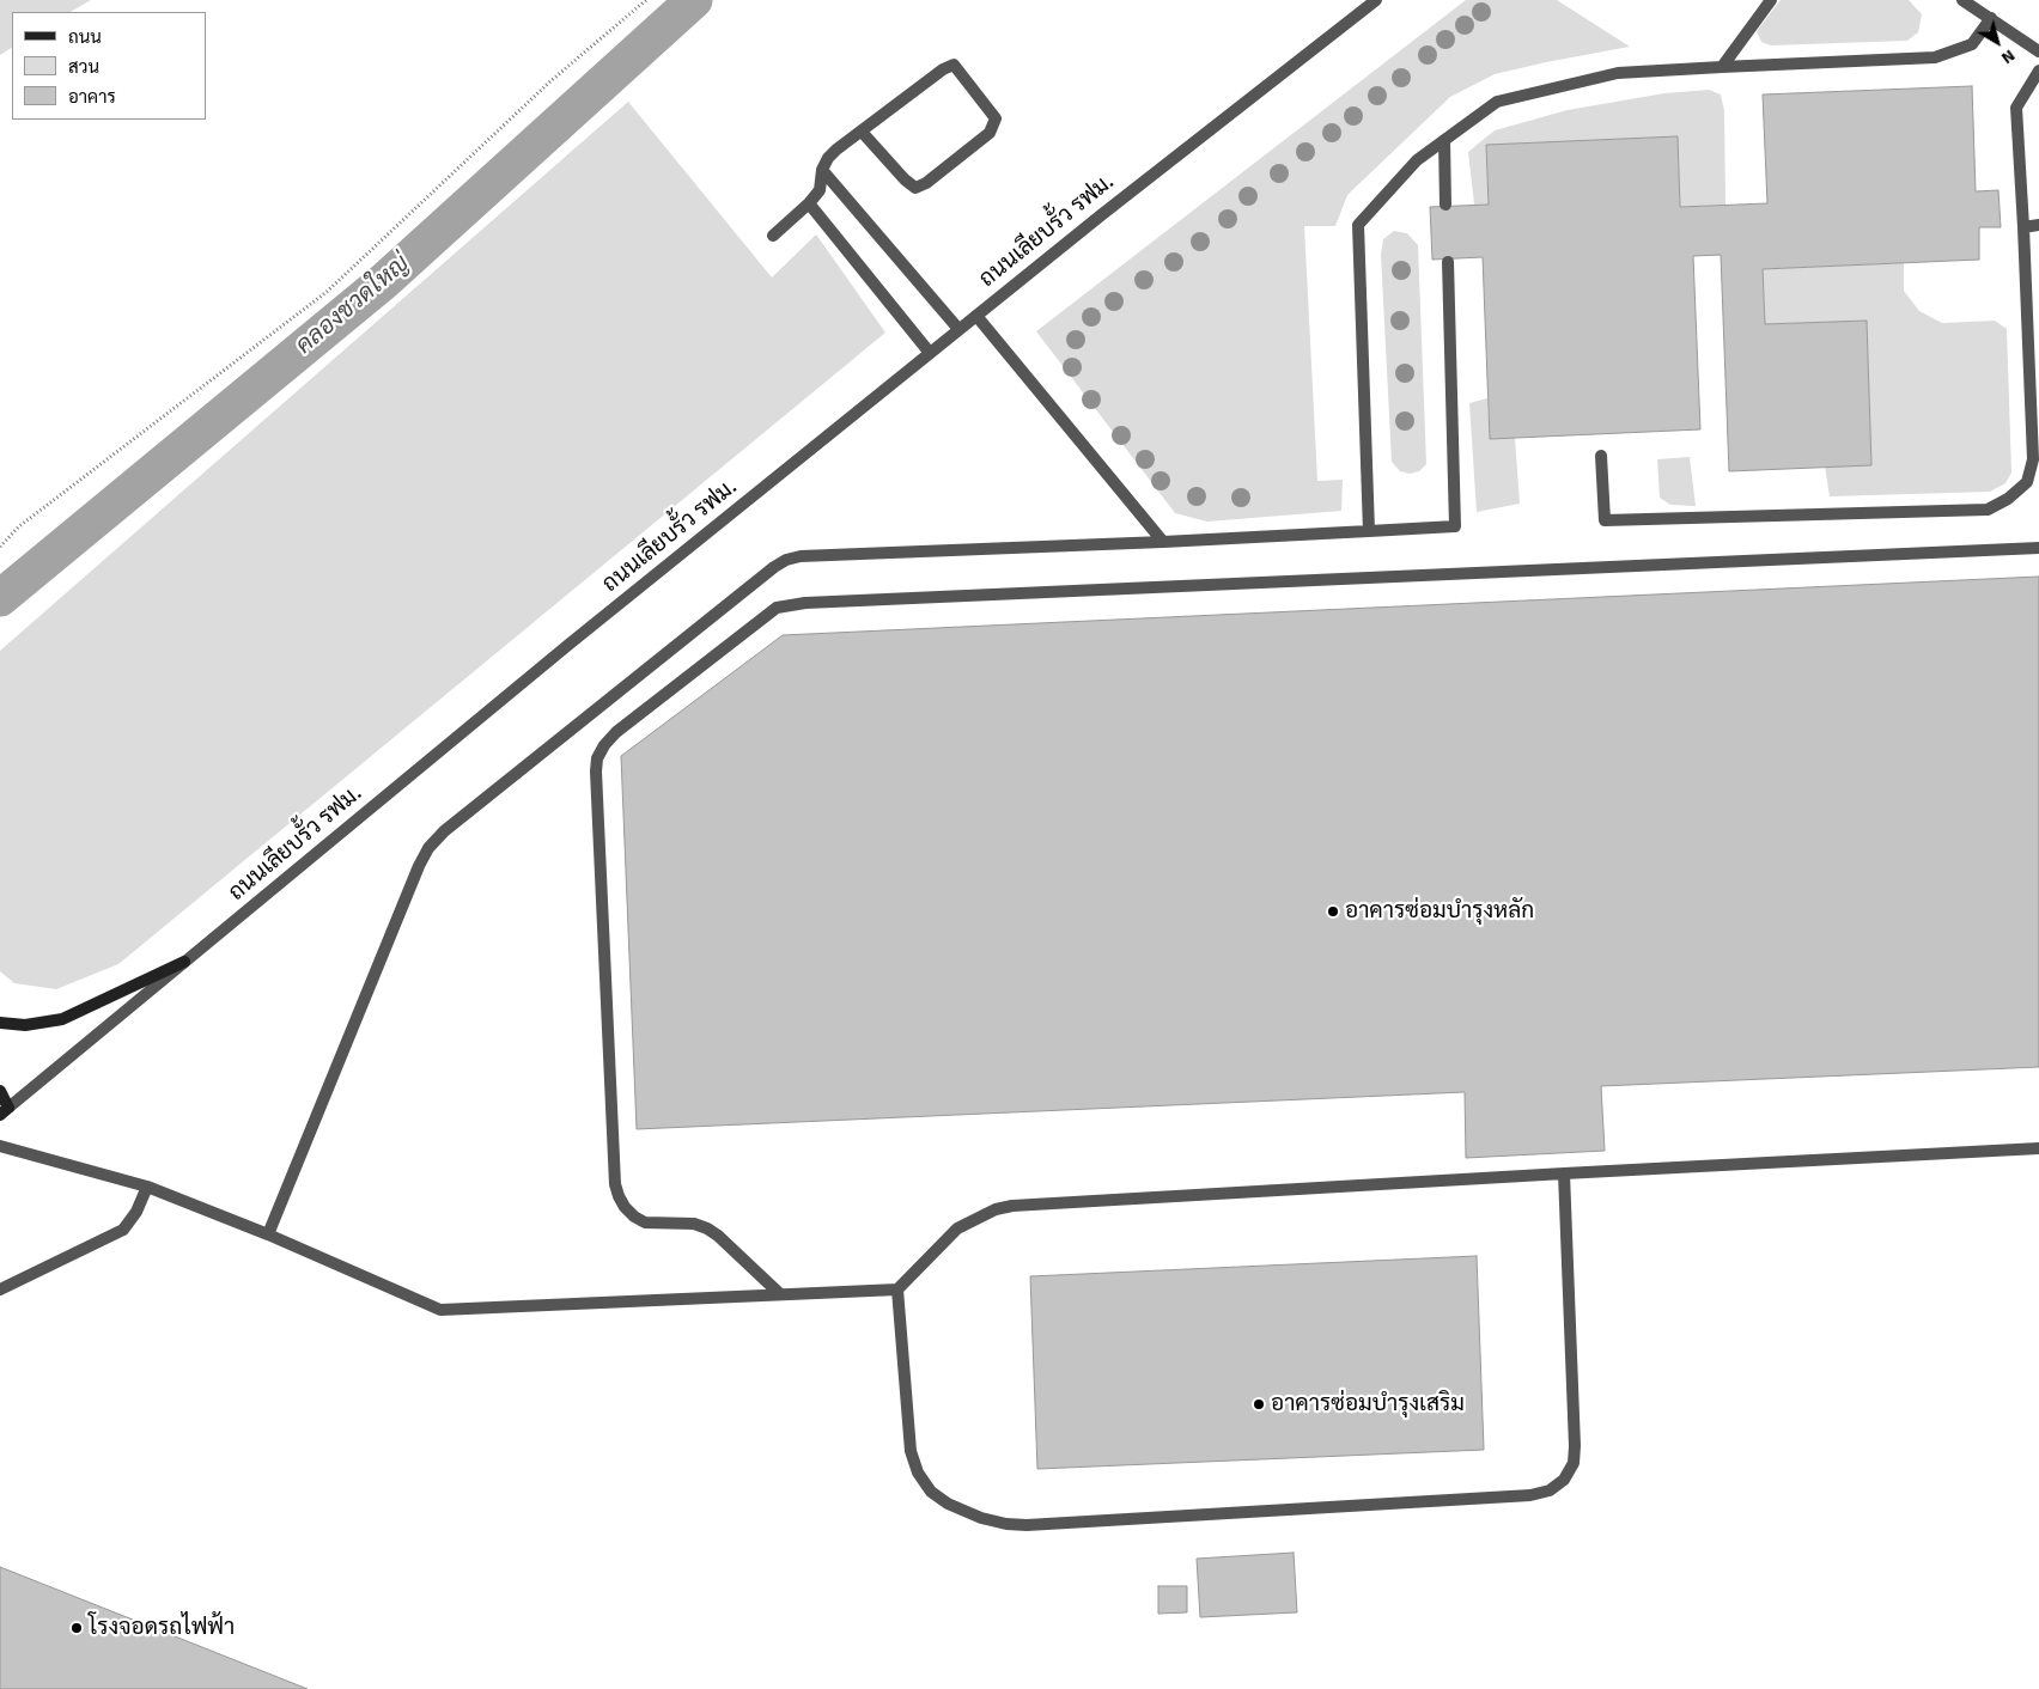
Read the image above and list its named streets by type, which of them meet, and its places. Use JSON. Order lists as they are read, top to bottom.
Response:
{
  "streets": {
    "street": ["ถนนเลียบรั้ว รฟม."]
  },
  "water": ["คลองชวดใหญ่"],
  "places": ["อาคารซ่อมบำรุงหลัก", "อาคารซ่อมบำรุงเสริม", "โรงจอดรถไฟฟ้า"],
  "legend": ["ถนน", "สวน", "อาคาร"],
  "north": "bottom right"
}
